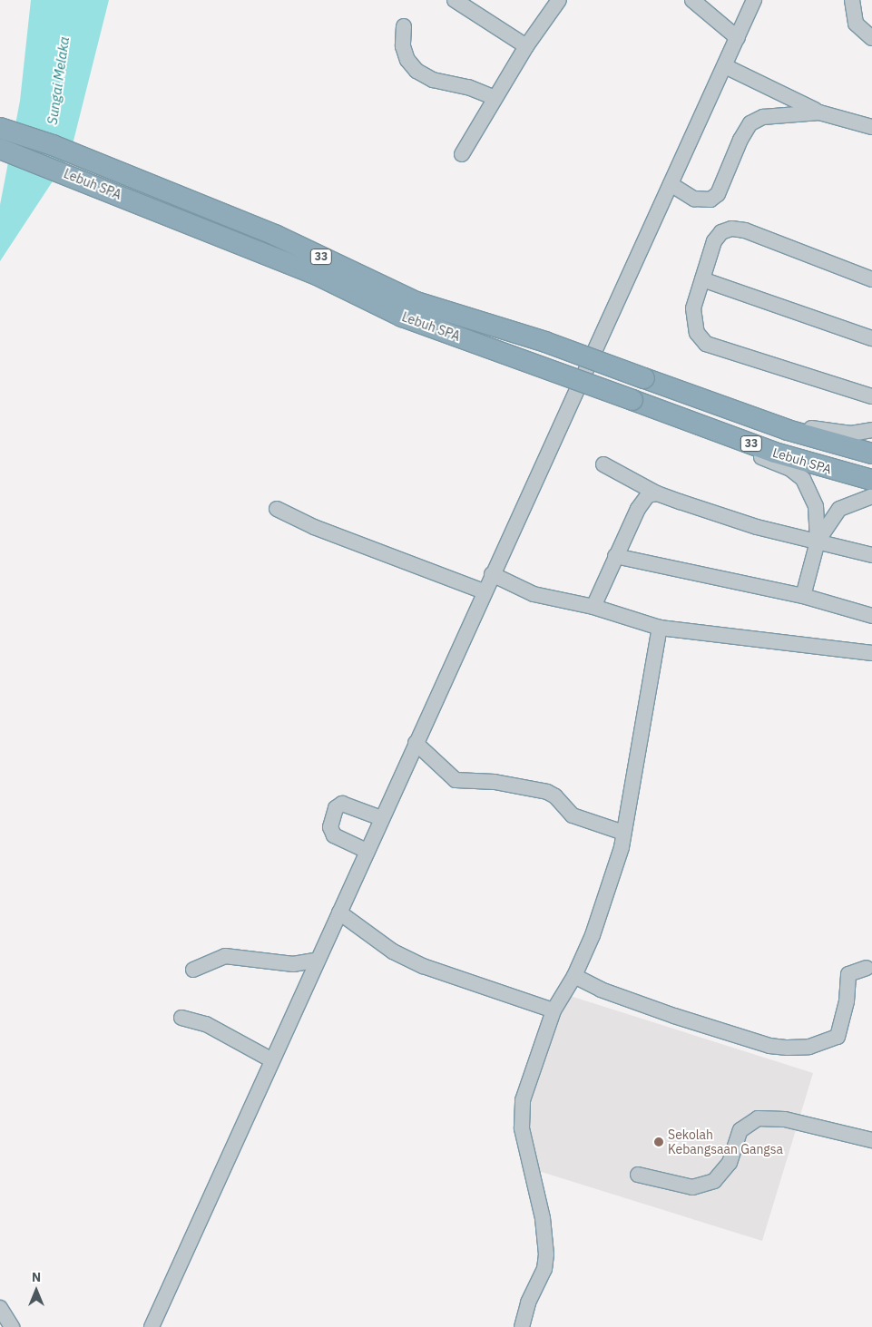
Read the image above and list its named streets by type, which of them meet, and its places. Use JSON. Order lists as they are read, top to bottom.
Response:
{
  "streets": {
    "highway": ["Lebuh SPA", "33"]
  },
  "water": ["Sungai Melaka"],
  "places": ["Sekolah Kebangsaan Gangsa"],
  "north": "top"
}
